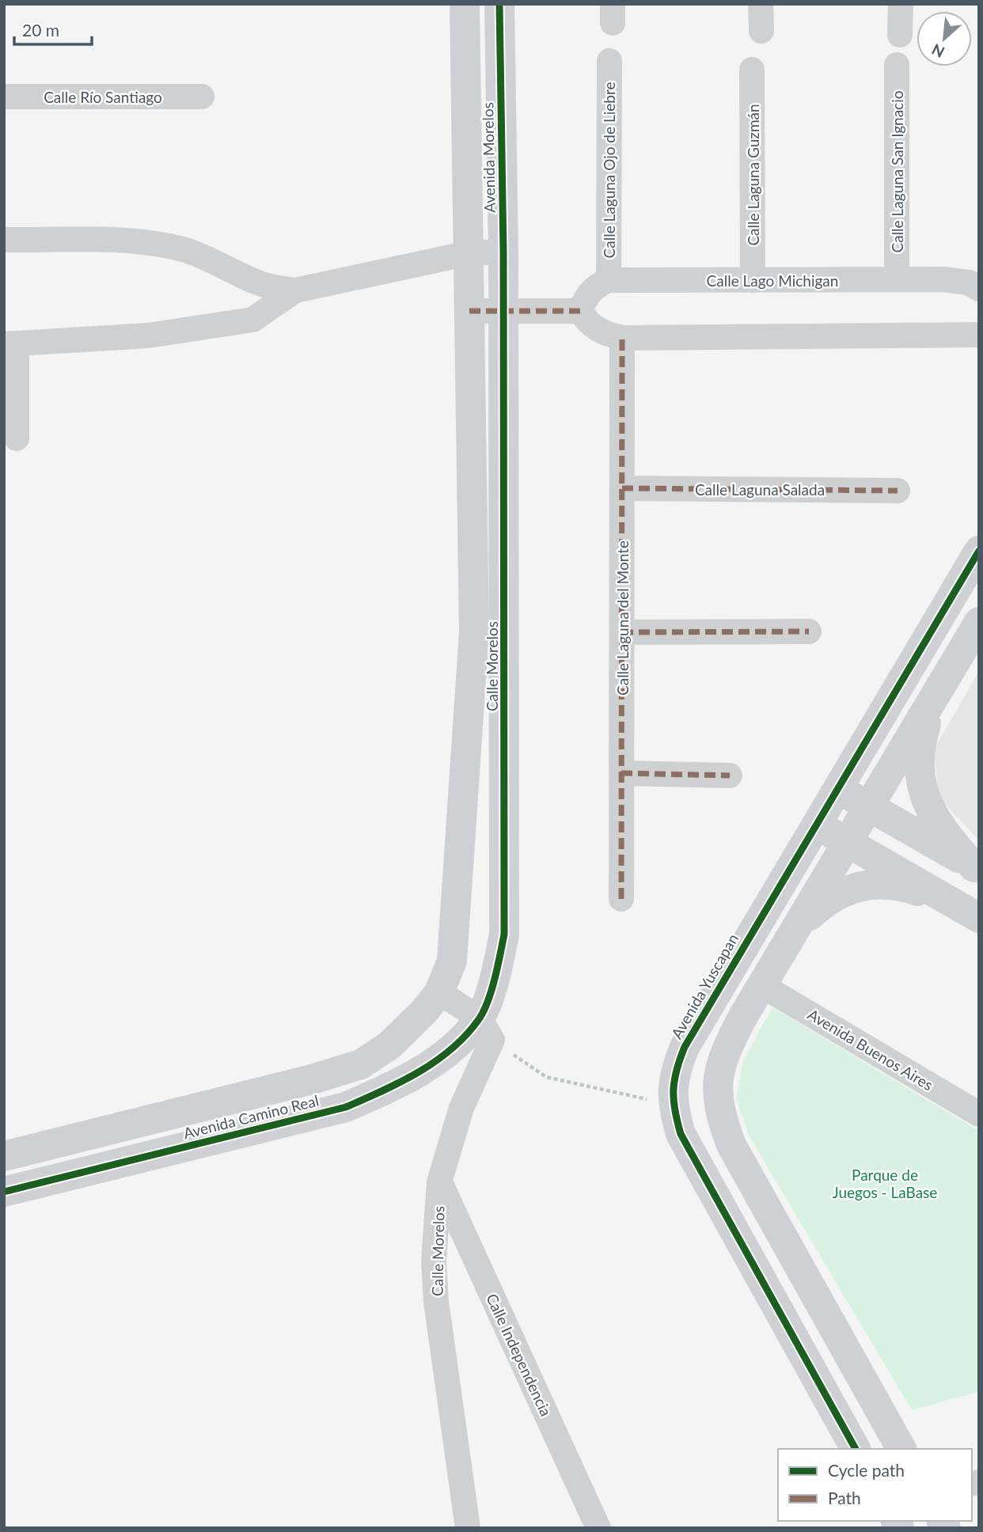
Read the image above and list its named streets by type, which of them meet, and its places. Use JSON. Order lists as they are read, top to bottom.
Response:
{
  "streets": {
    "street": [
      "Calle Río Santiago",
      "Avenida Morelos",
      "Calle Laguna Ojo de Liebre",
      "Calle Laguna San Ignacio",
      "Calle Laguna Guzmán",
      "Calle Lago Michigan",
      "Calle Laguna Salada",
      "Calle Laguna del Monte",
      "Calle Morelos",
      "Avenida Yuscapan",
      "Avenida Buenos Aires",
      "Avenida Camino Real",
      "Calle Independencia"
    ]
  },
  "crossings": [
    ["Avenida Morelos", "Calle Morelos"],
    ["Calle Laguna Ojo de Liebre", "Calle Lago Michigan"],
    ["Calle Laguna San Ignacio", "Calle Lago Michigan"],
    ["Calle Laguna Guzmán", "Calle Lago Michigan"],
    ["Calle Laguna Salada", "Calle Laguna del Monte"],
    ["Calle Morelos", "Avenida Camino Real"],
    ["Calle Morelos", "Calle Independencia"]
  ],
  "parks": ["Parque de Juegos - LaBase"],
  "legend": ["Cycle path", "Path"],
  "scale_bar": "20 m",
  "north": "bottom left"
}
